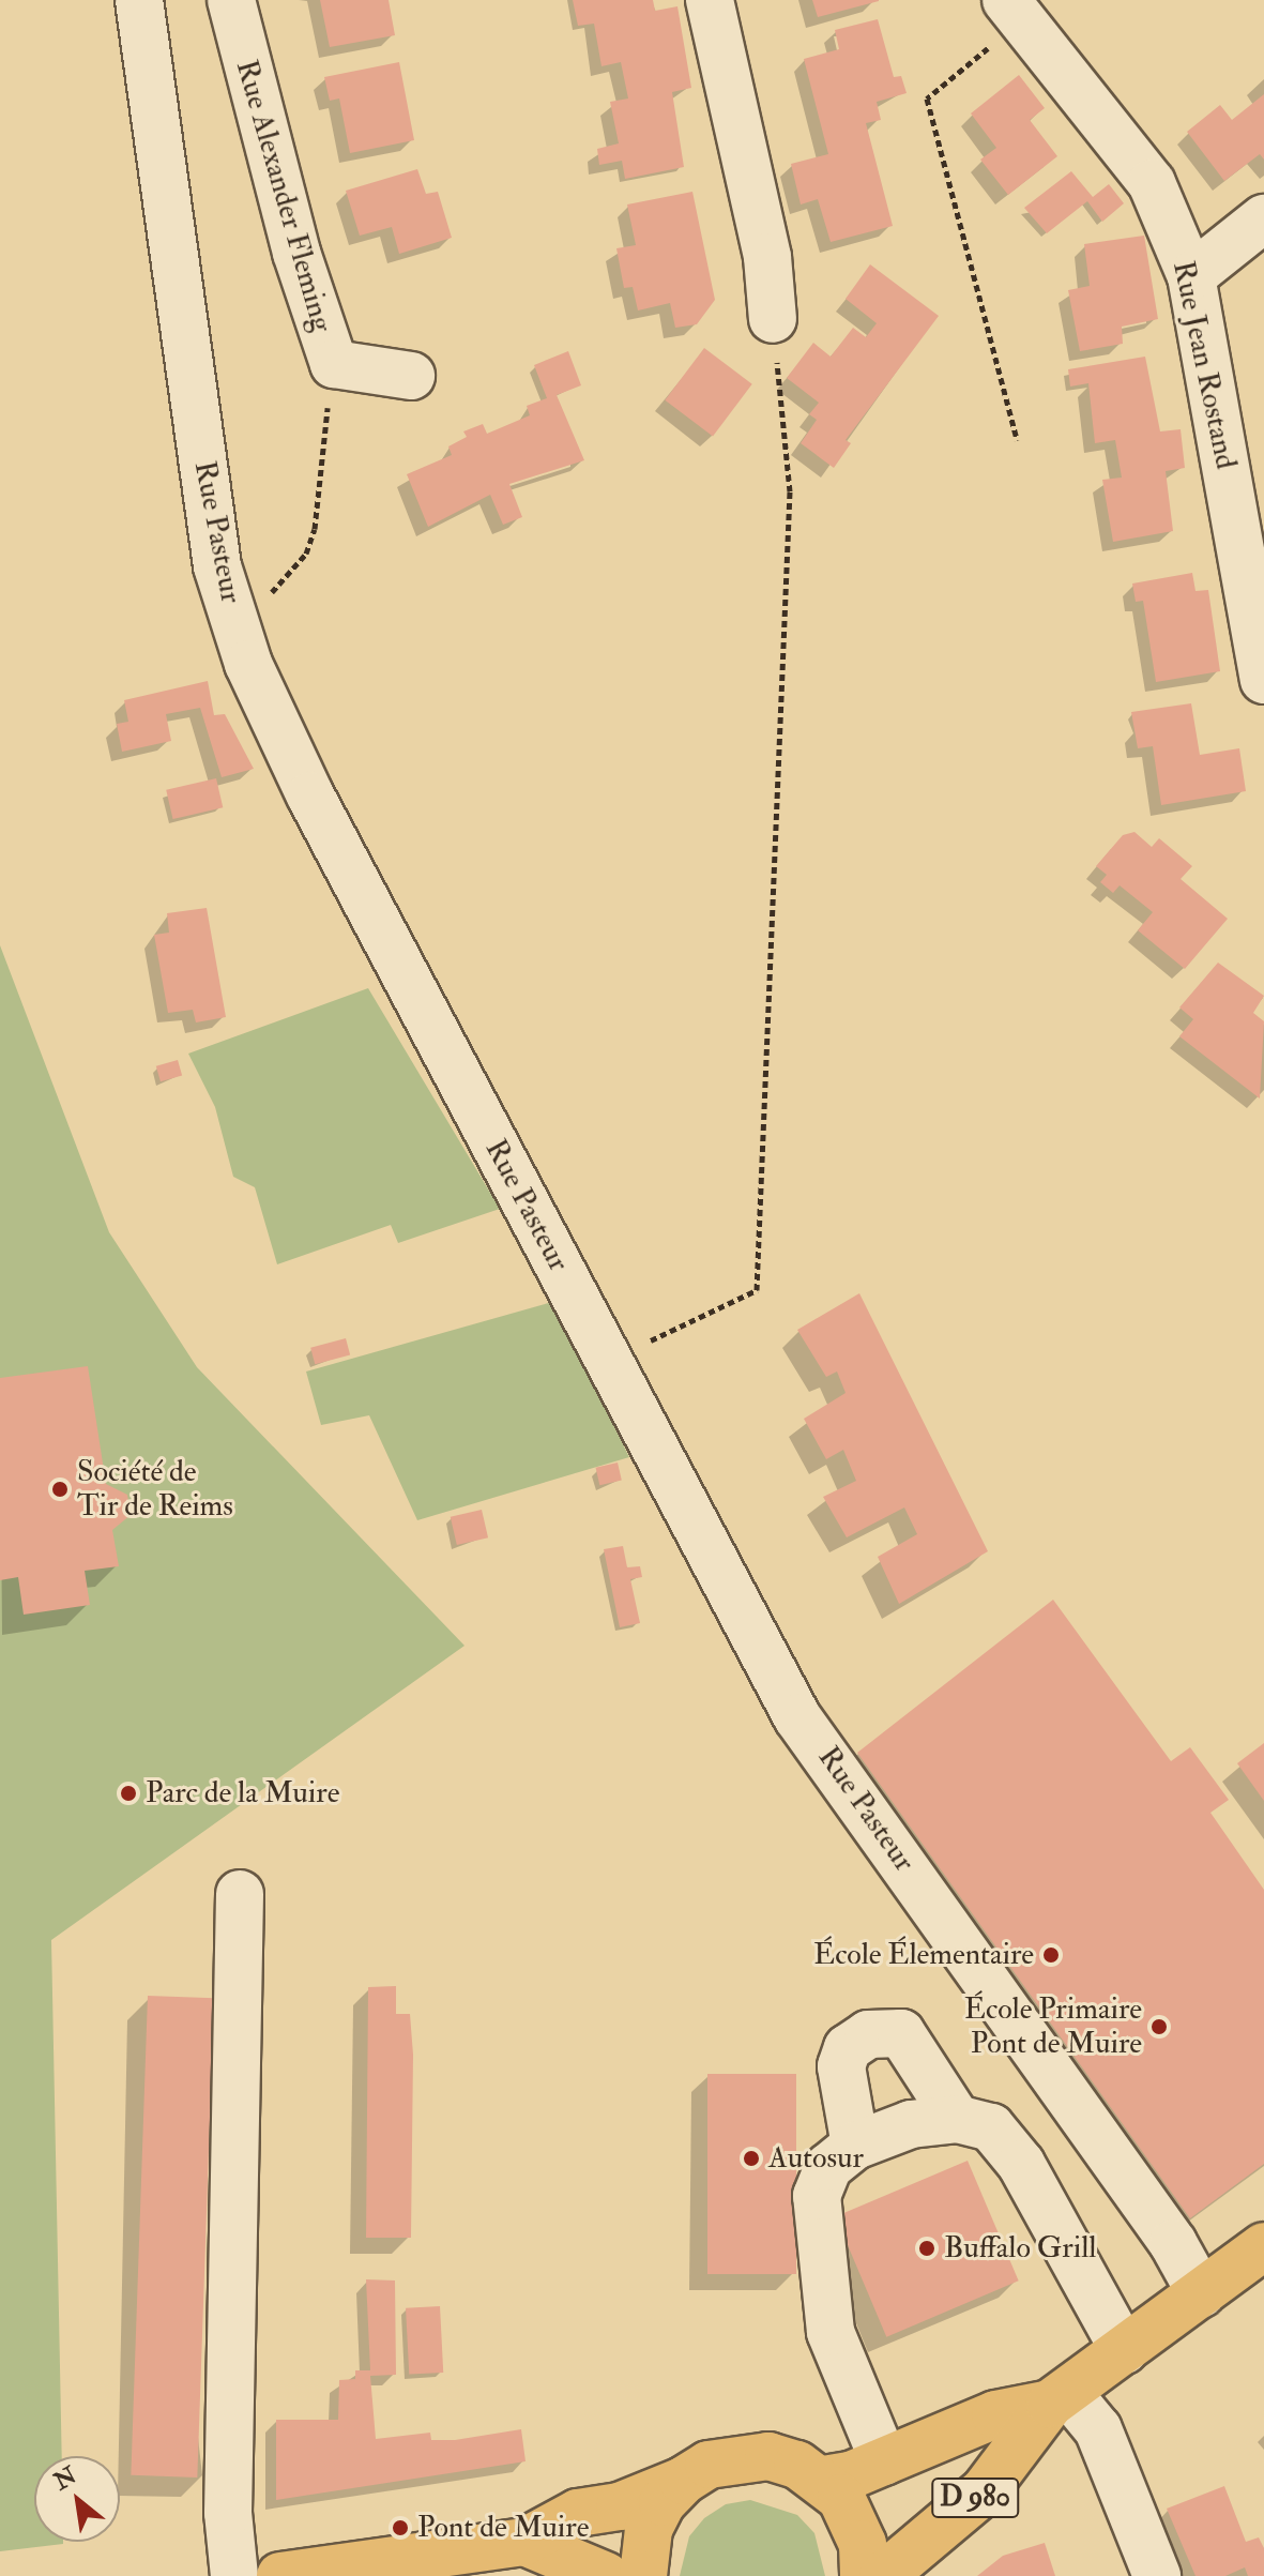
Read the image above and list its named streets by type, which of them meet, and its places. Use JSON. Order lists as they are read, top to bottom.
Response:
{
  "streets": {
    "main road": ["D 980"],
    "street": ["Rue Alexander Fleming", "Rue Jean Rostand", "Rue Pasteur"]
  },
  "crossings": [
    ["Rue Pasteur", "D 980"]
  ],
  "places": [
    "Société de Tir de Reims",
    "Parc de la Muire",
    "École Élementaire",
    "École Primaire Pont de Muire",
    "Autosur",
    "Buffalo Grill",
    "Pont de Muire"
  ],
  "north": "top left"
}
